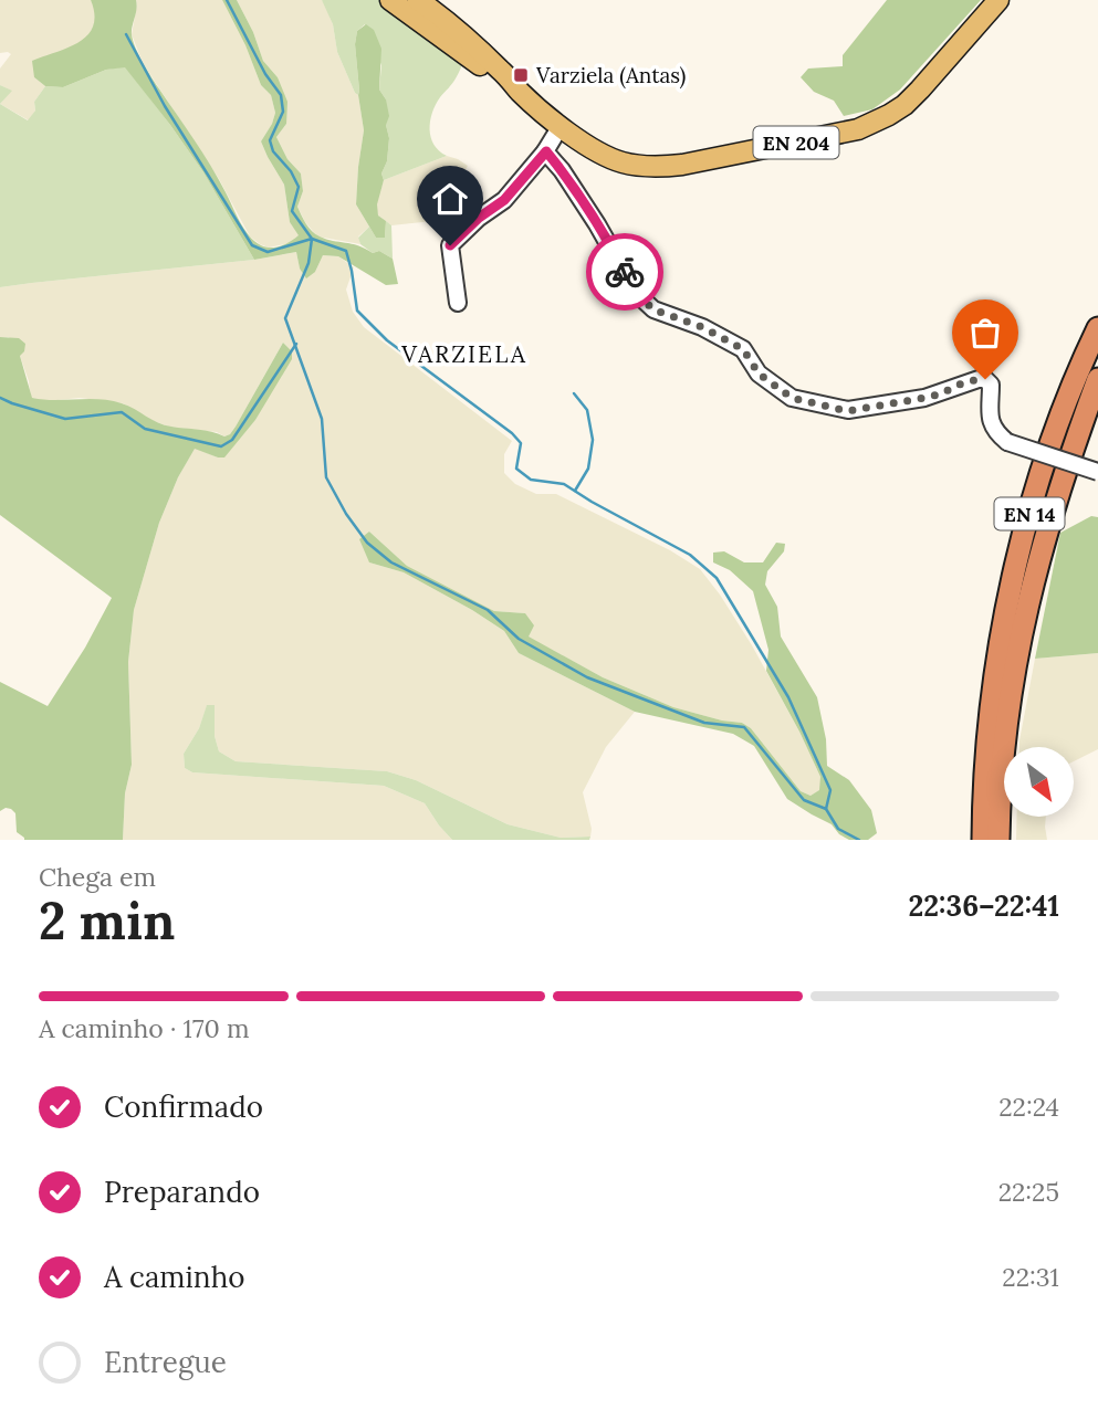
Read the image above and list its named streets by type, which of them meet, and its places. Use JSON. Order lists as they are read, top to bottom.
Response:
{
  "streets": {
    "highway": ["EN 14"],
    "main road": ["EN 204"]
  },
  "districts": ["VARZIELA"],
  "places": {
    "transit": ["Varziela (Antas)"]
  },
  "north": "bottom right",
  "page": {
    "heading": ["2 min", "Chega em", "22:36–22:41"],
    "bar": "A caminho · 170 m",
    "list": [
      ["Confirmado", "22:24"],
      ["Preparando", "22:25"],
      ["A caminho", "22:31"],
      "Entregue"
    ]
  }
}
